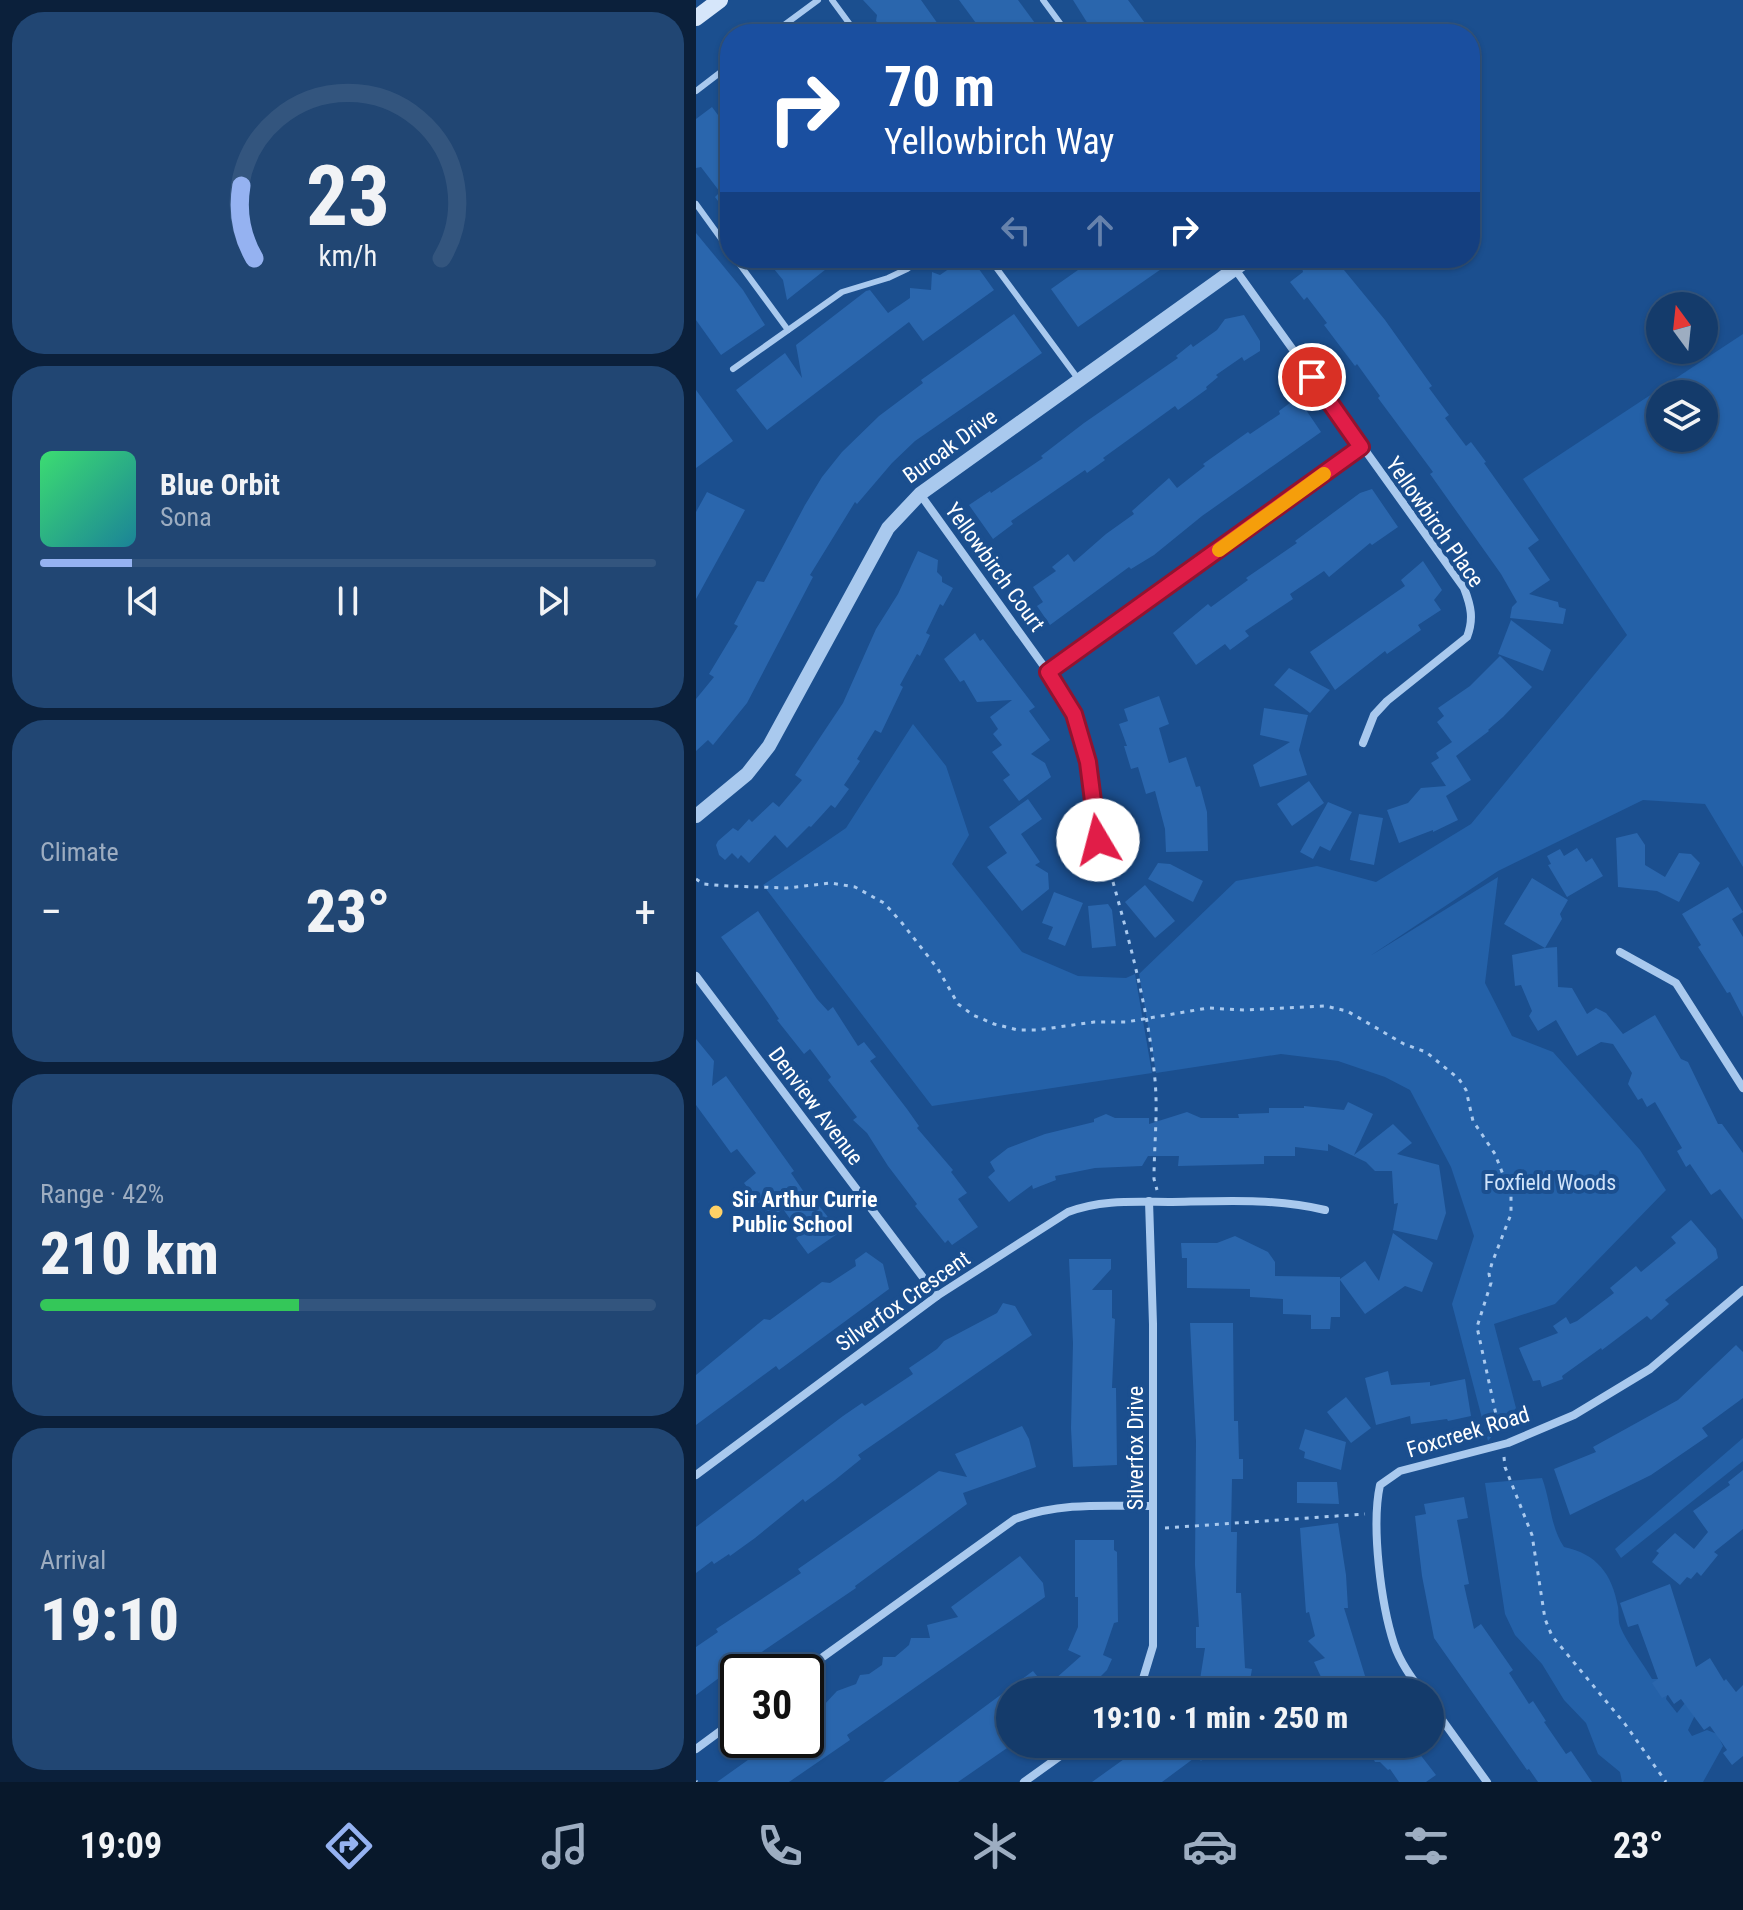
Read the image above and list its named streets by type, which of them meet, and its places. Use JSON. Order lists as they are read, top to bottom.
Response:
{
  "streets": {
    "street": [
      "Buroak Drive",
      "Yellowbirch Place",
      "Yellowbirch Court",
      "Denview Avenue",
      "Silverfox Crescent",
      "Foxcreek Road",
      "Silverfox Drive"
    ]
  },
  "crossings": [
    ["Buroak Drive", "Yellowbirch Place"],
    ["Buroak Drive", "Yellowbirch Court"],
    ["Denview Avenue", "Silverfox Crescent"],
    ["Silverfox Crescent", "Silverfox Drive"]
  ],
  "parks": ["Foxfield Woods"],
  "places": ["Sir Arthur Currie Public School"],
  "north": "top",
  "page": {
    "turn": ["70 m", "Yellowbirch Way"],
    "song": ["Blue Orbit", "Sona"],
    "tile": [
      "Climate",
      ["Range · 42%", "210 km"],
      ["Arrival", "19:10"]
    ],
    "heat": ["−", "23°", "+"],
    "limit": "30",
    "trip": "19:10 · 1 min · 250 m",
    "tabs": ["19:09", "23°"],
    "gauge": ["23", "km/h"]
  }
}
